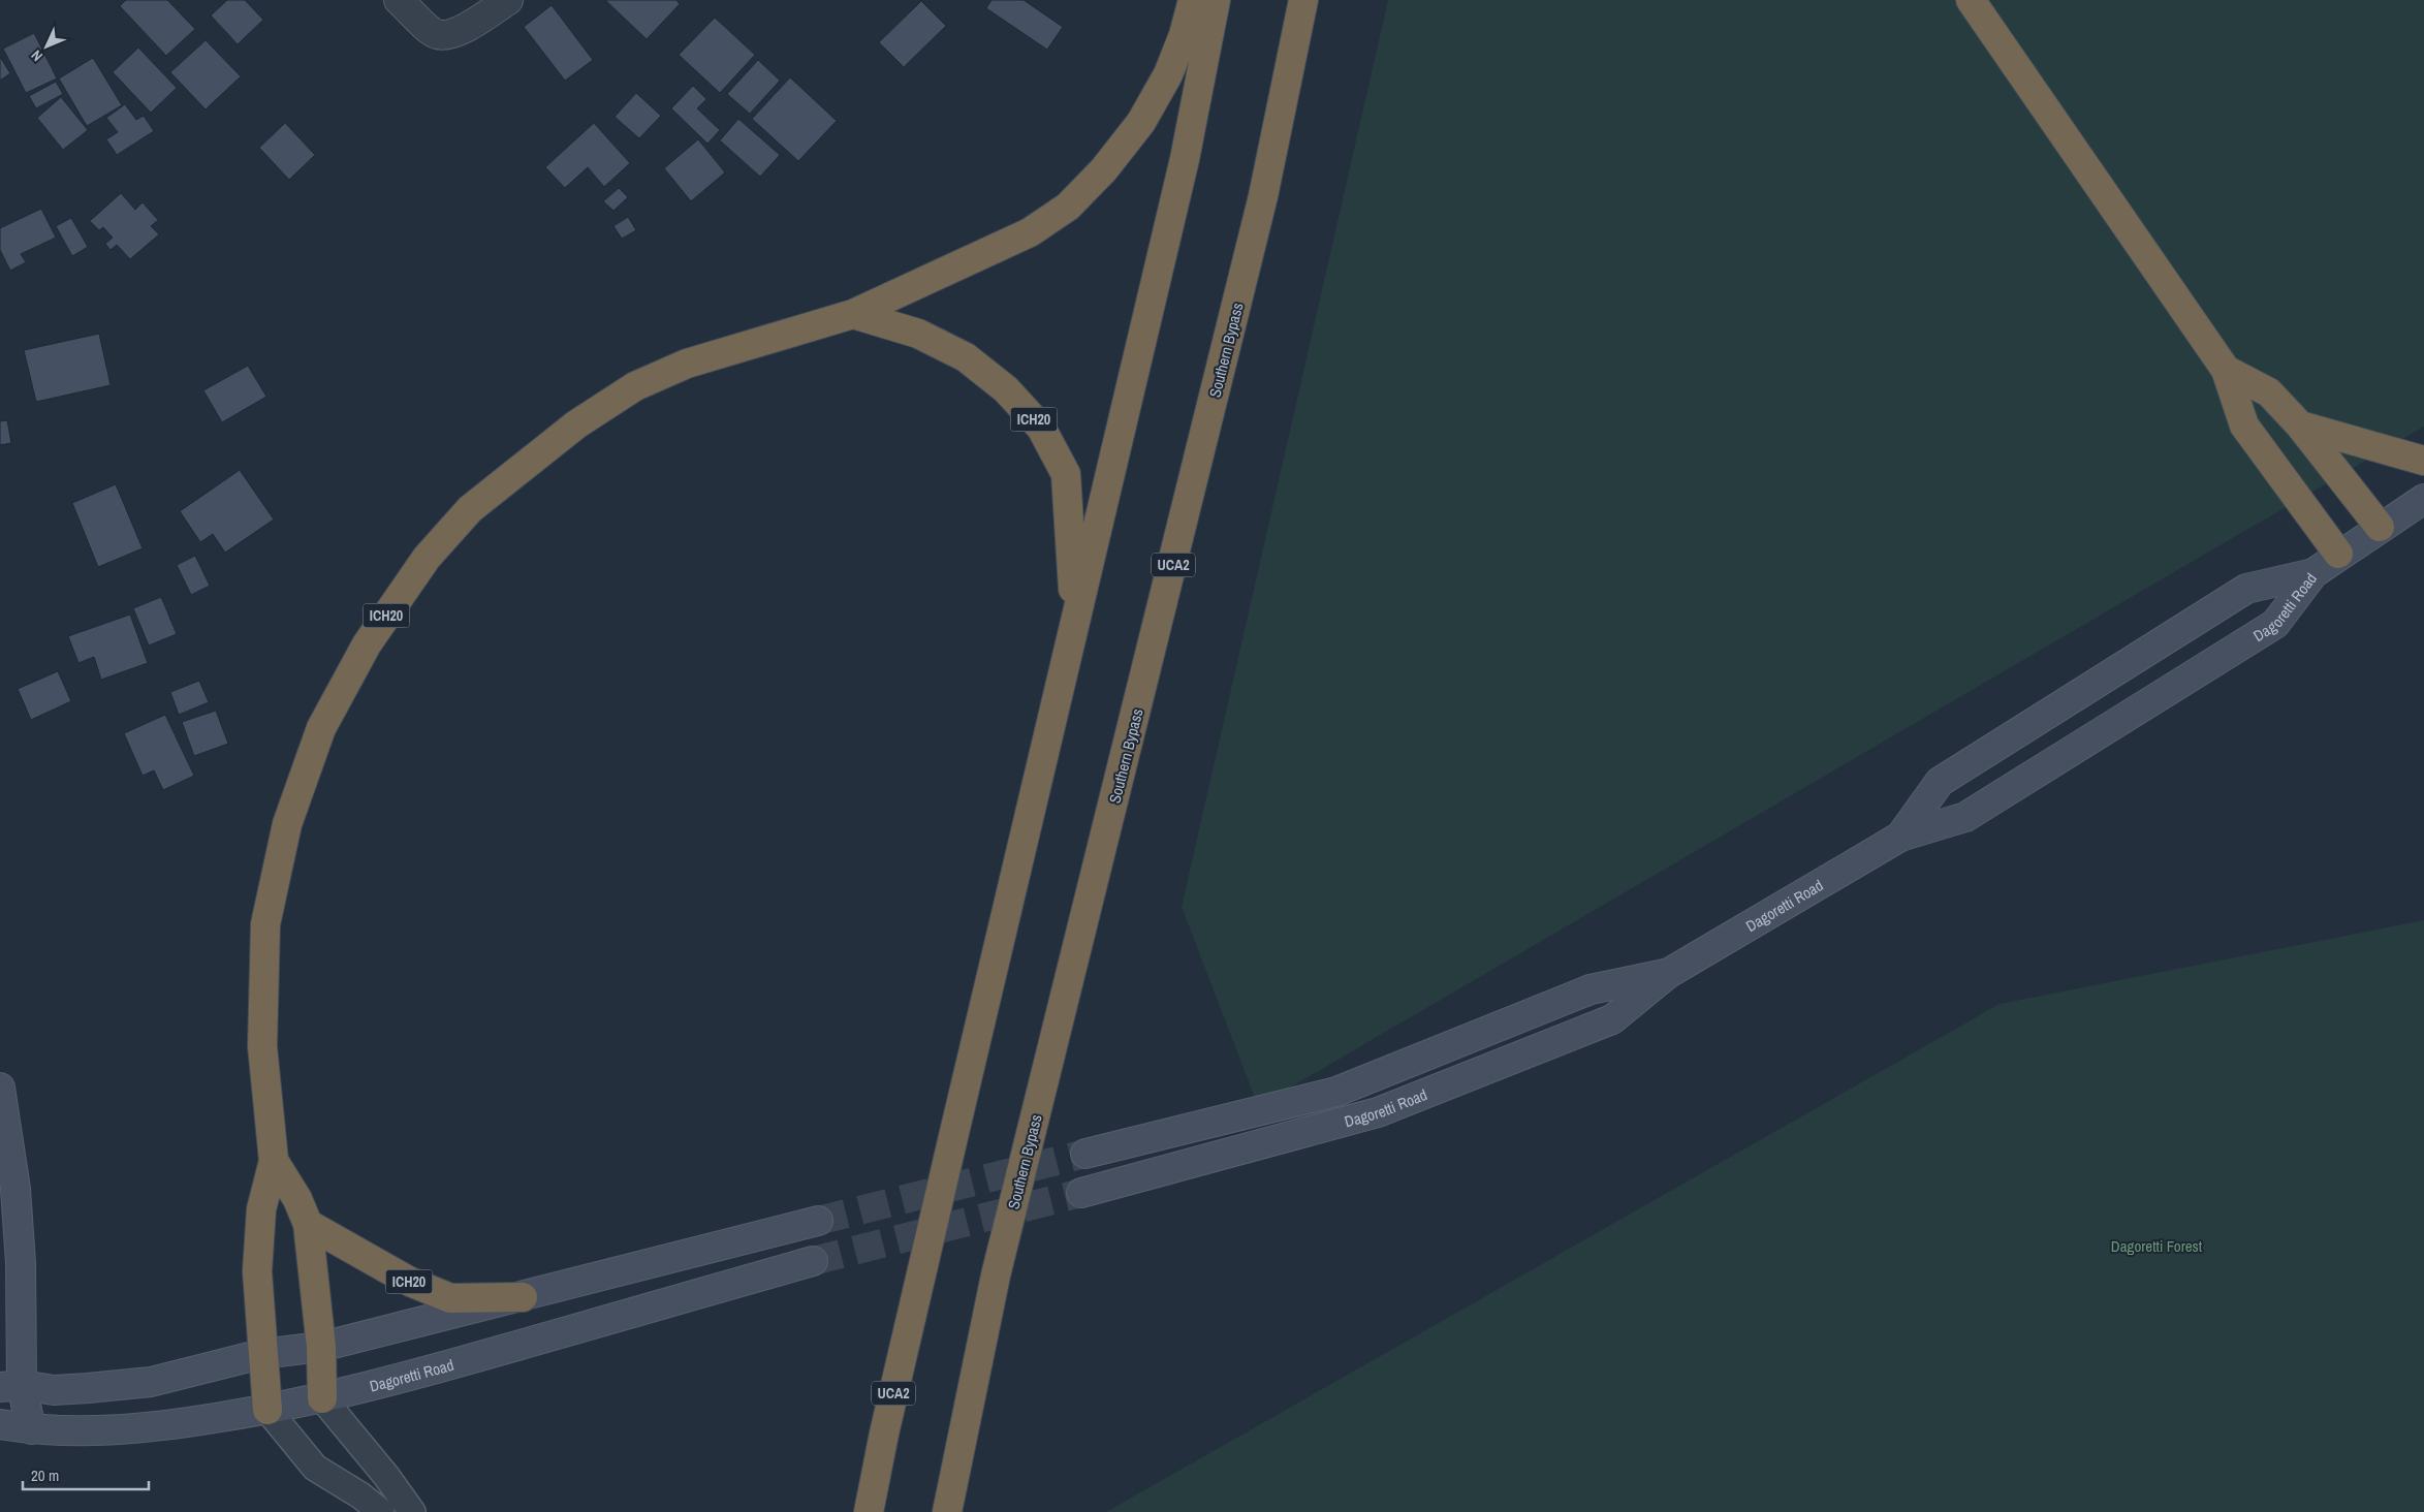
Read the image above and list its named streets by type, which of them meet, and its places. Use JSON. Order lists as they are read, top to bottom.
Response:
{
  "streets": {
    "highway": ["Southern Bypass", "ICH20", "UCA2"],
    "main road": ["Dagoretti Road"]
  },
  "crossings": [
    ["ICH20", "UCA2"],
    ["ICH20", "Dagoretti Road"]
  ],
  "parks": ["Dagoretti Forest"],
  "scale_bar": "20 m",
  "north": "bottom left"
}
